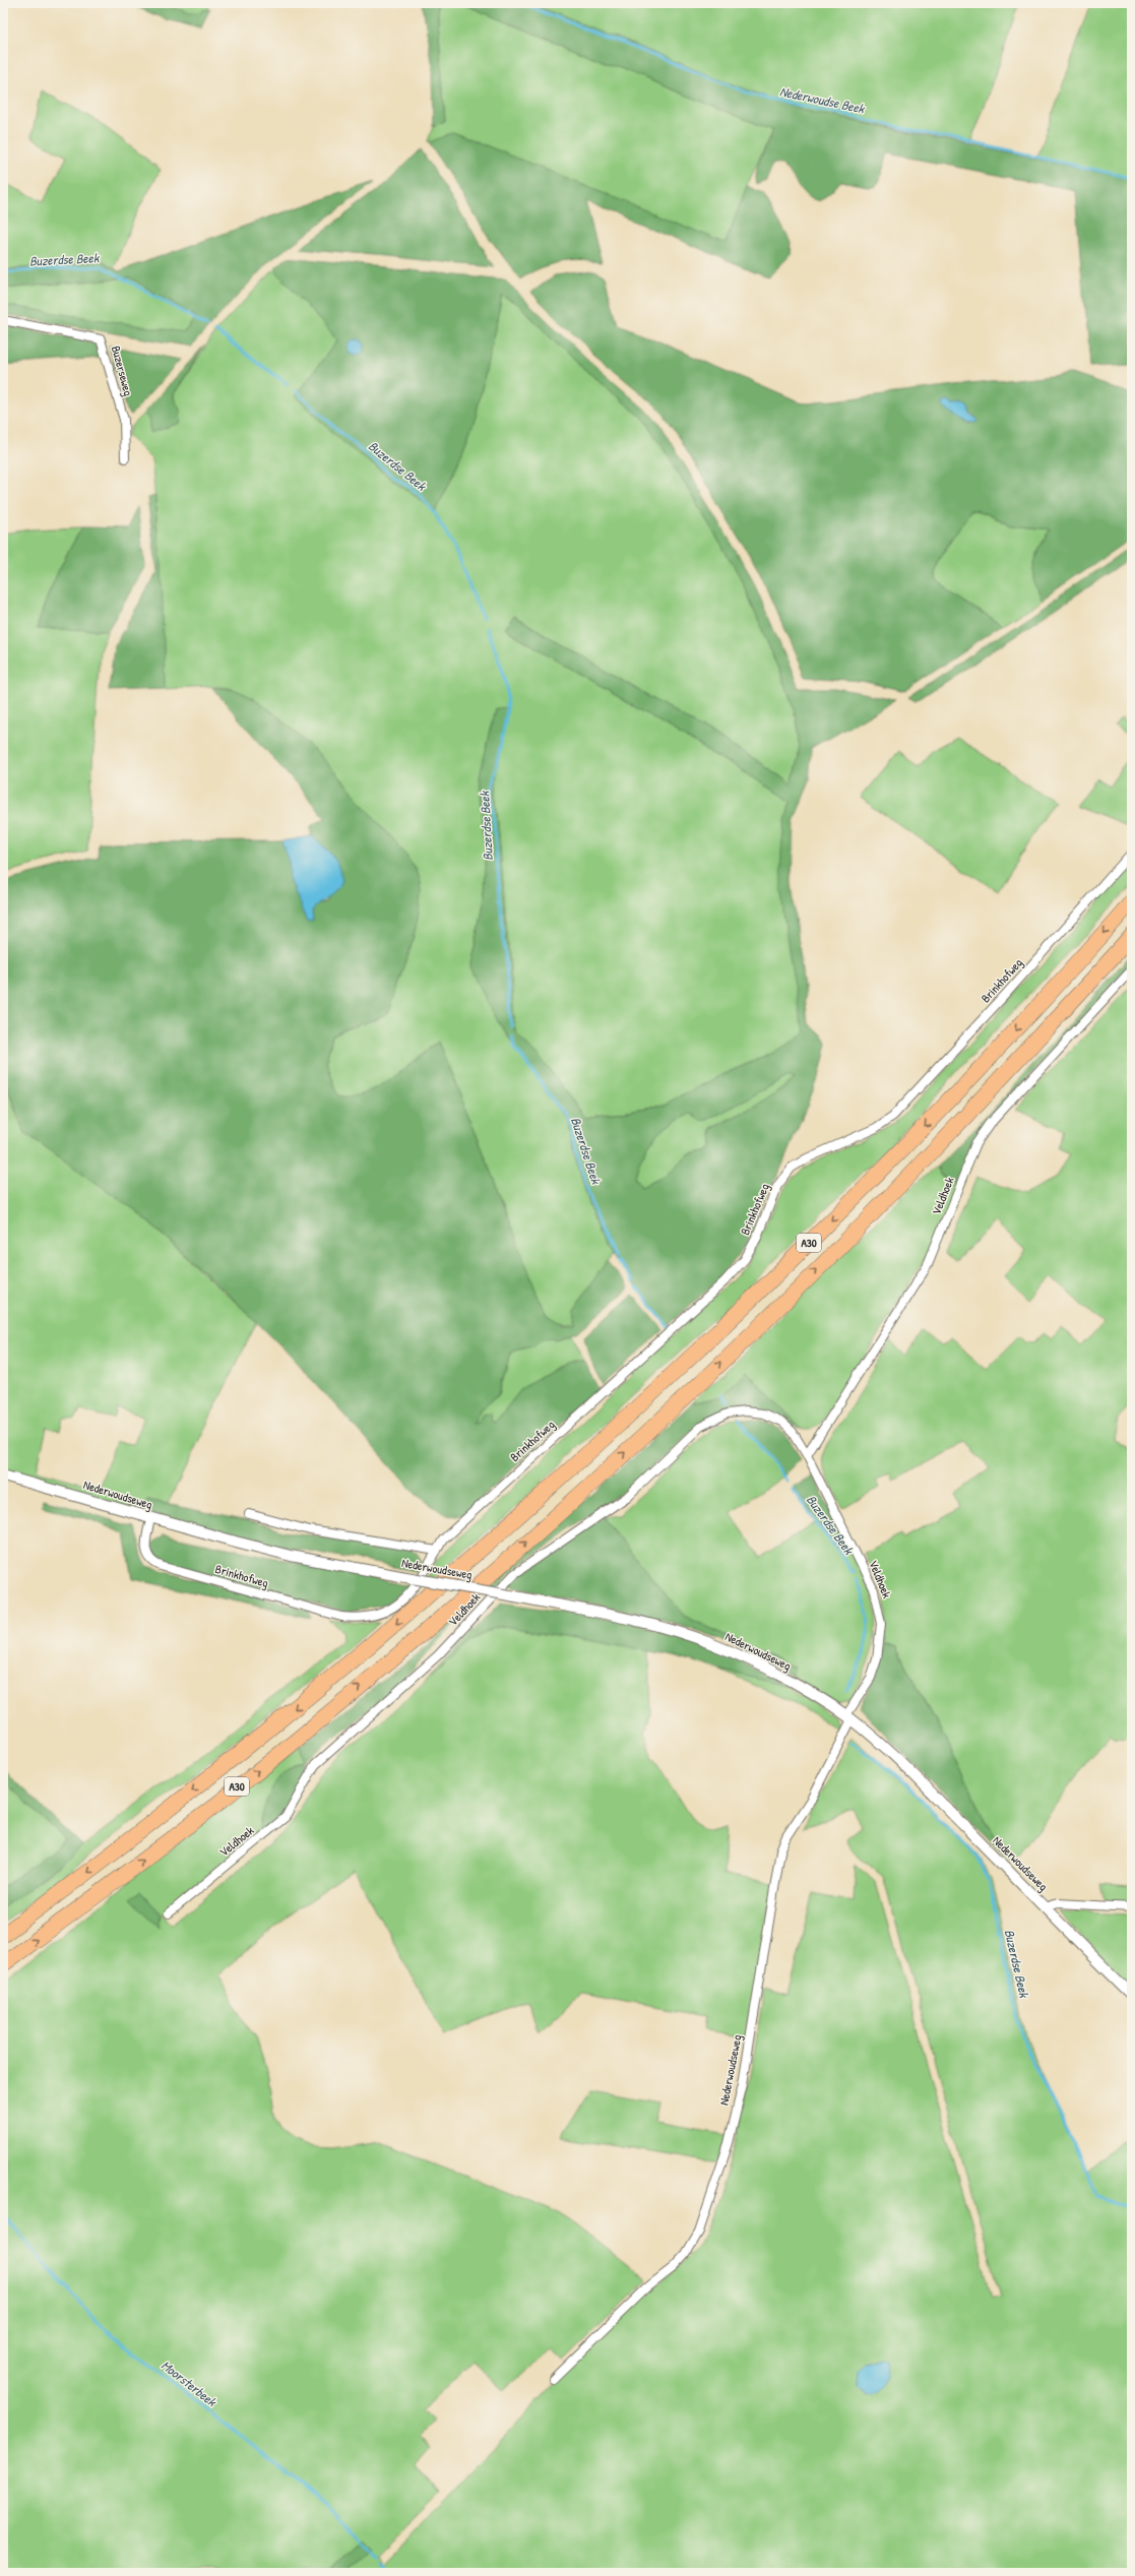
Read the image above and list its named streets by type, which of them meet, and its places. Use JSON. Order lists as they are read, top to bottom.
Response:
{
  "streets": {
    "highway": ["A30"],
    "street": [
      "Buzerseweg",
      "Brinkhofweg",
      "Veldhoek",
      "Nederwoudseweg"
    ]
  },
  "crossings": [
    ["Brinkhofweg", "Nederwoudseweg"],
    ["Veldhoek", "Nederwoudseweg"]
  ],
  "water": ["Nederwoudse Beek", "Buzerdse Beek", "Moorsterbeek"]
}
